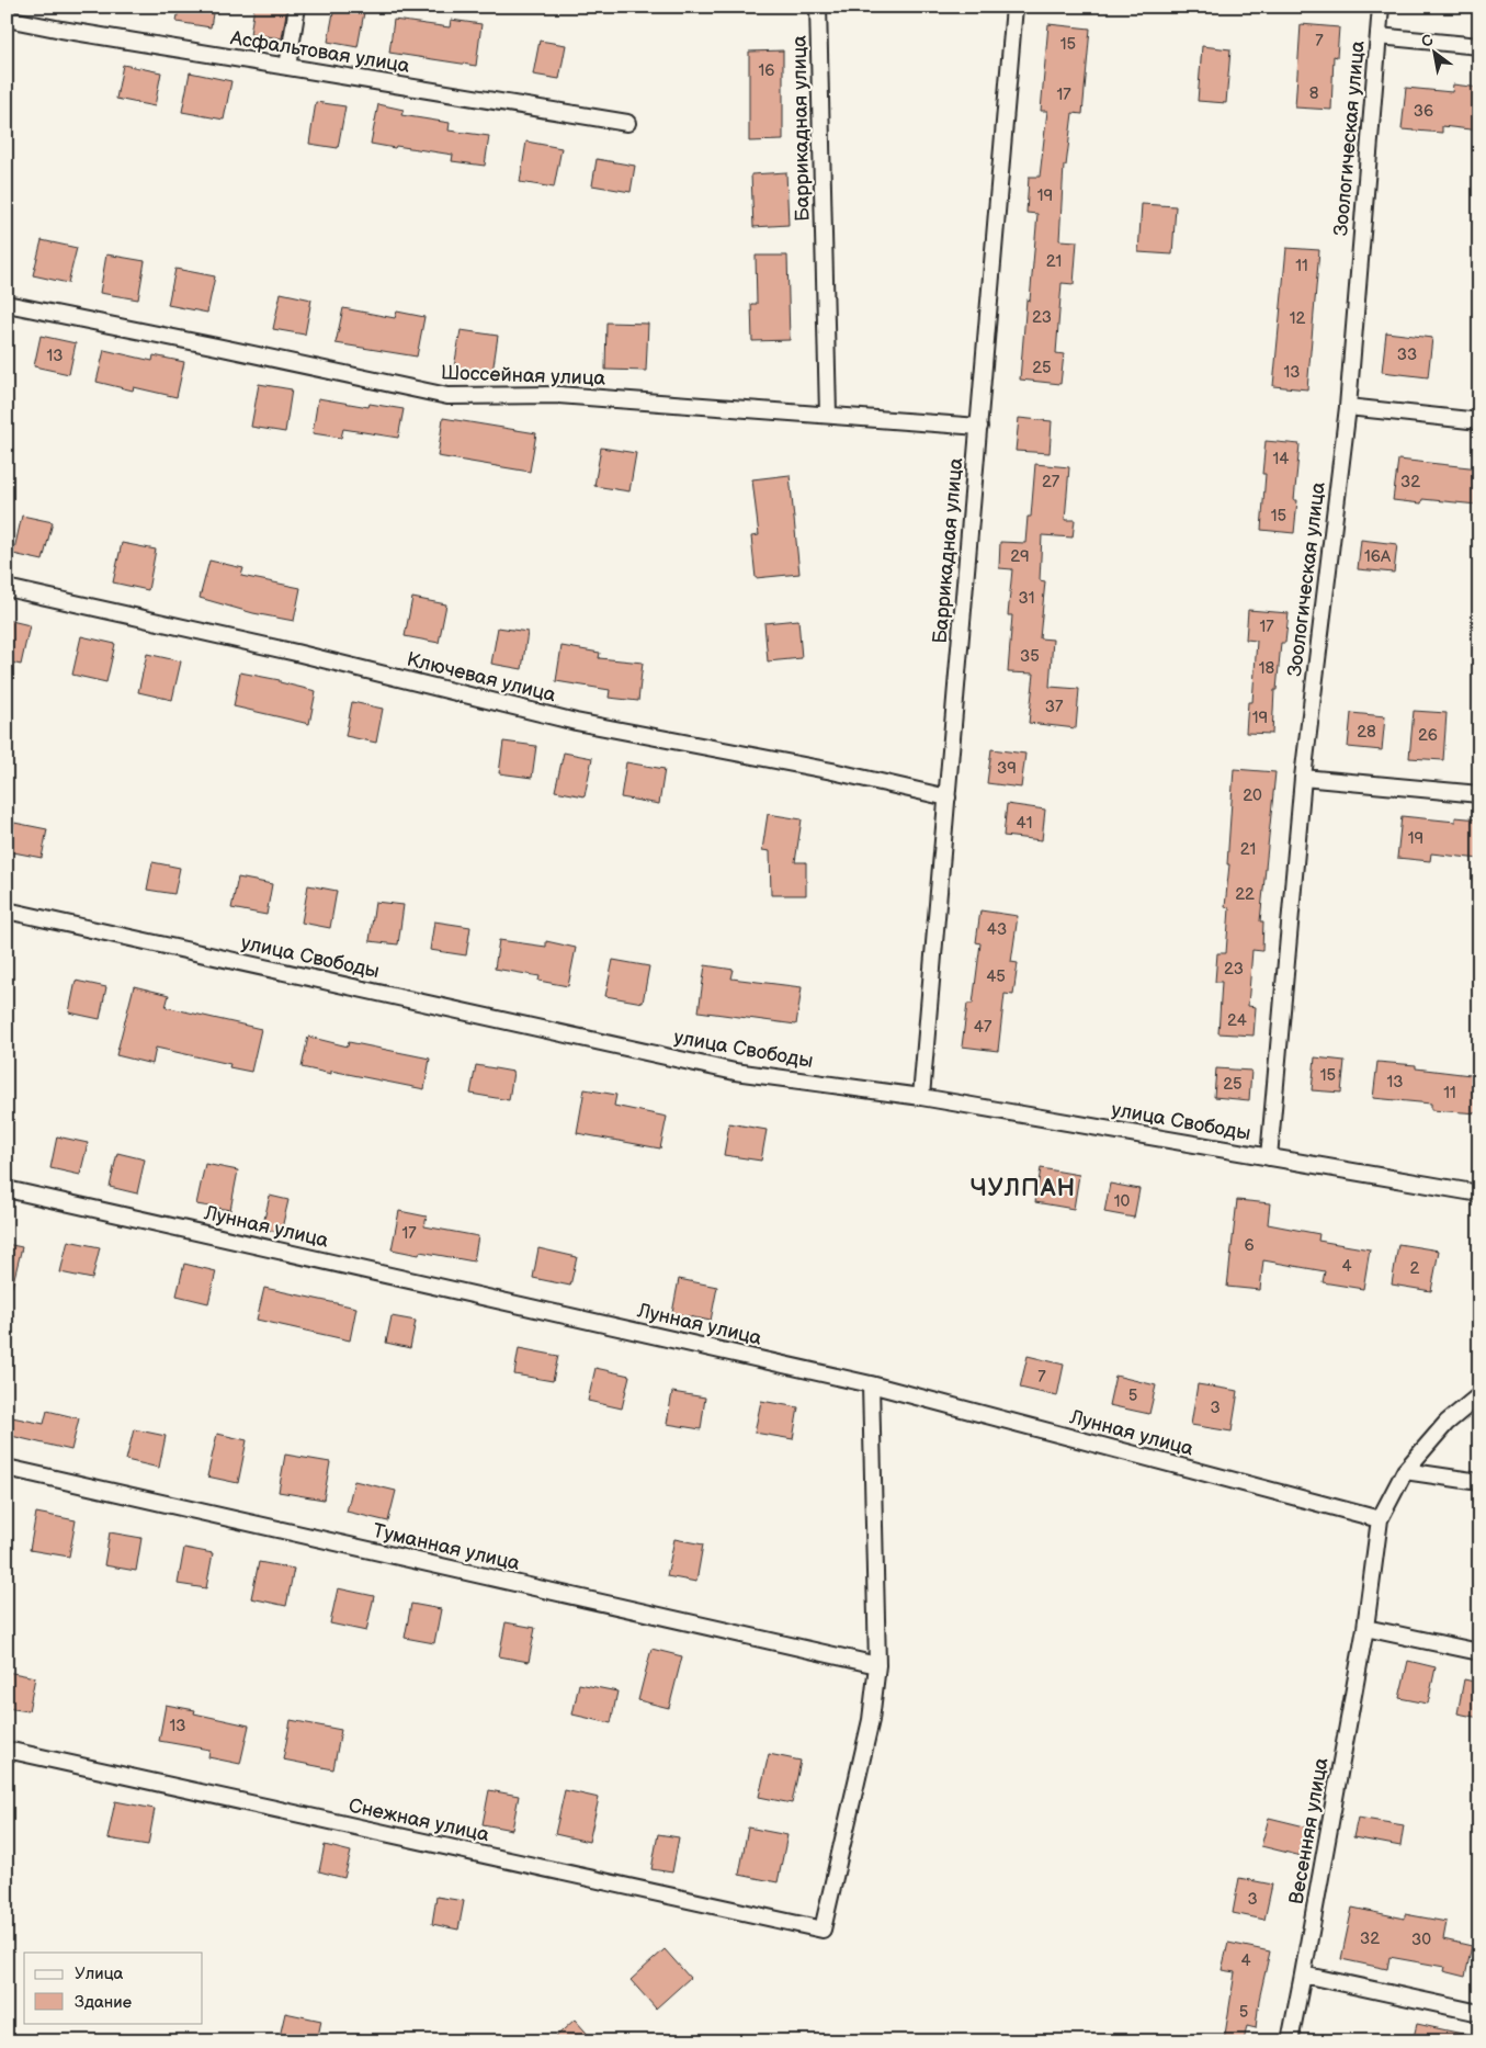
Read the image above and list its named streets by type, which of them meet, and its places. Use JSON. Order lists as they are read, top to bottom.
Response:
{
  "streets": {
    "street": [
      "Асфальтовая улица",
      "Баррикадная улица",
      "Зоологическая улица",
      "Шоссейная улица",
      "Ключевая улица",
      "улица Свободы",
      "Лунная улица",
      "Туманная улица",
      "Снежная улица",
      "Весенняя улица"
    ]
  },
  "crossings": [
    ["Баррикадная улица", "Шоссейная улица"],
    ["Баррикадная улица", "Ключевая улица"],
    ["Баррикадная улица", "улица Свободы"],
    ["Зоологическая улица", "улица Свободы"],
    ["Лунная улица", "Весенняя улица"],
    ["Туманная улица", "Снежная улица"]
  ],
  "districts": ["ЧУЛПАН"],
  "house_numbers": [
    "7",
    "15",
    "16",
    "8",
    "17",
    "36",
    "19",
    "21",
    "11",
    "23",
    "12",
    "33",
    "13",
    "25",
    "13",
    "14",
    "27",
    "32",
    "15",
    "29",
    "16А",
    "31",
    "17",
    "35",
    "18",
    "37",
    "19",
    "28",
    "26",
    "39",
    "20",
    "41",
    "19",
    "21",
    "22",
    "43",
    "23",
    "45",
    "24",
    "47",
    "15",
    "13",
    "25",
    "11",
    "10",
    "17",
    "6",
    "4",
    "2",
    "7",
    "5",
    "3",
    "13",
    "3",
    "32",
    "30",
    "4",
    "5"
  ],
  "legend": ["Улица", "Здание"],
  "north": "top left"
}
